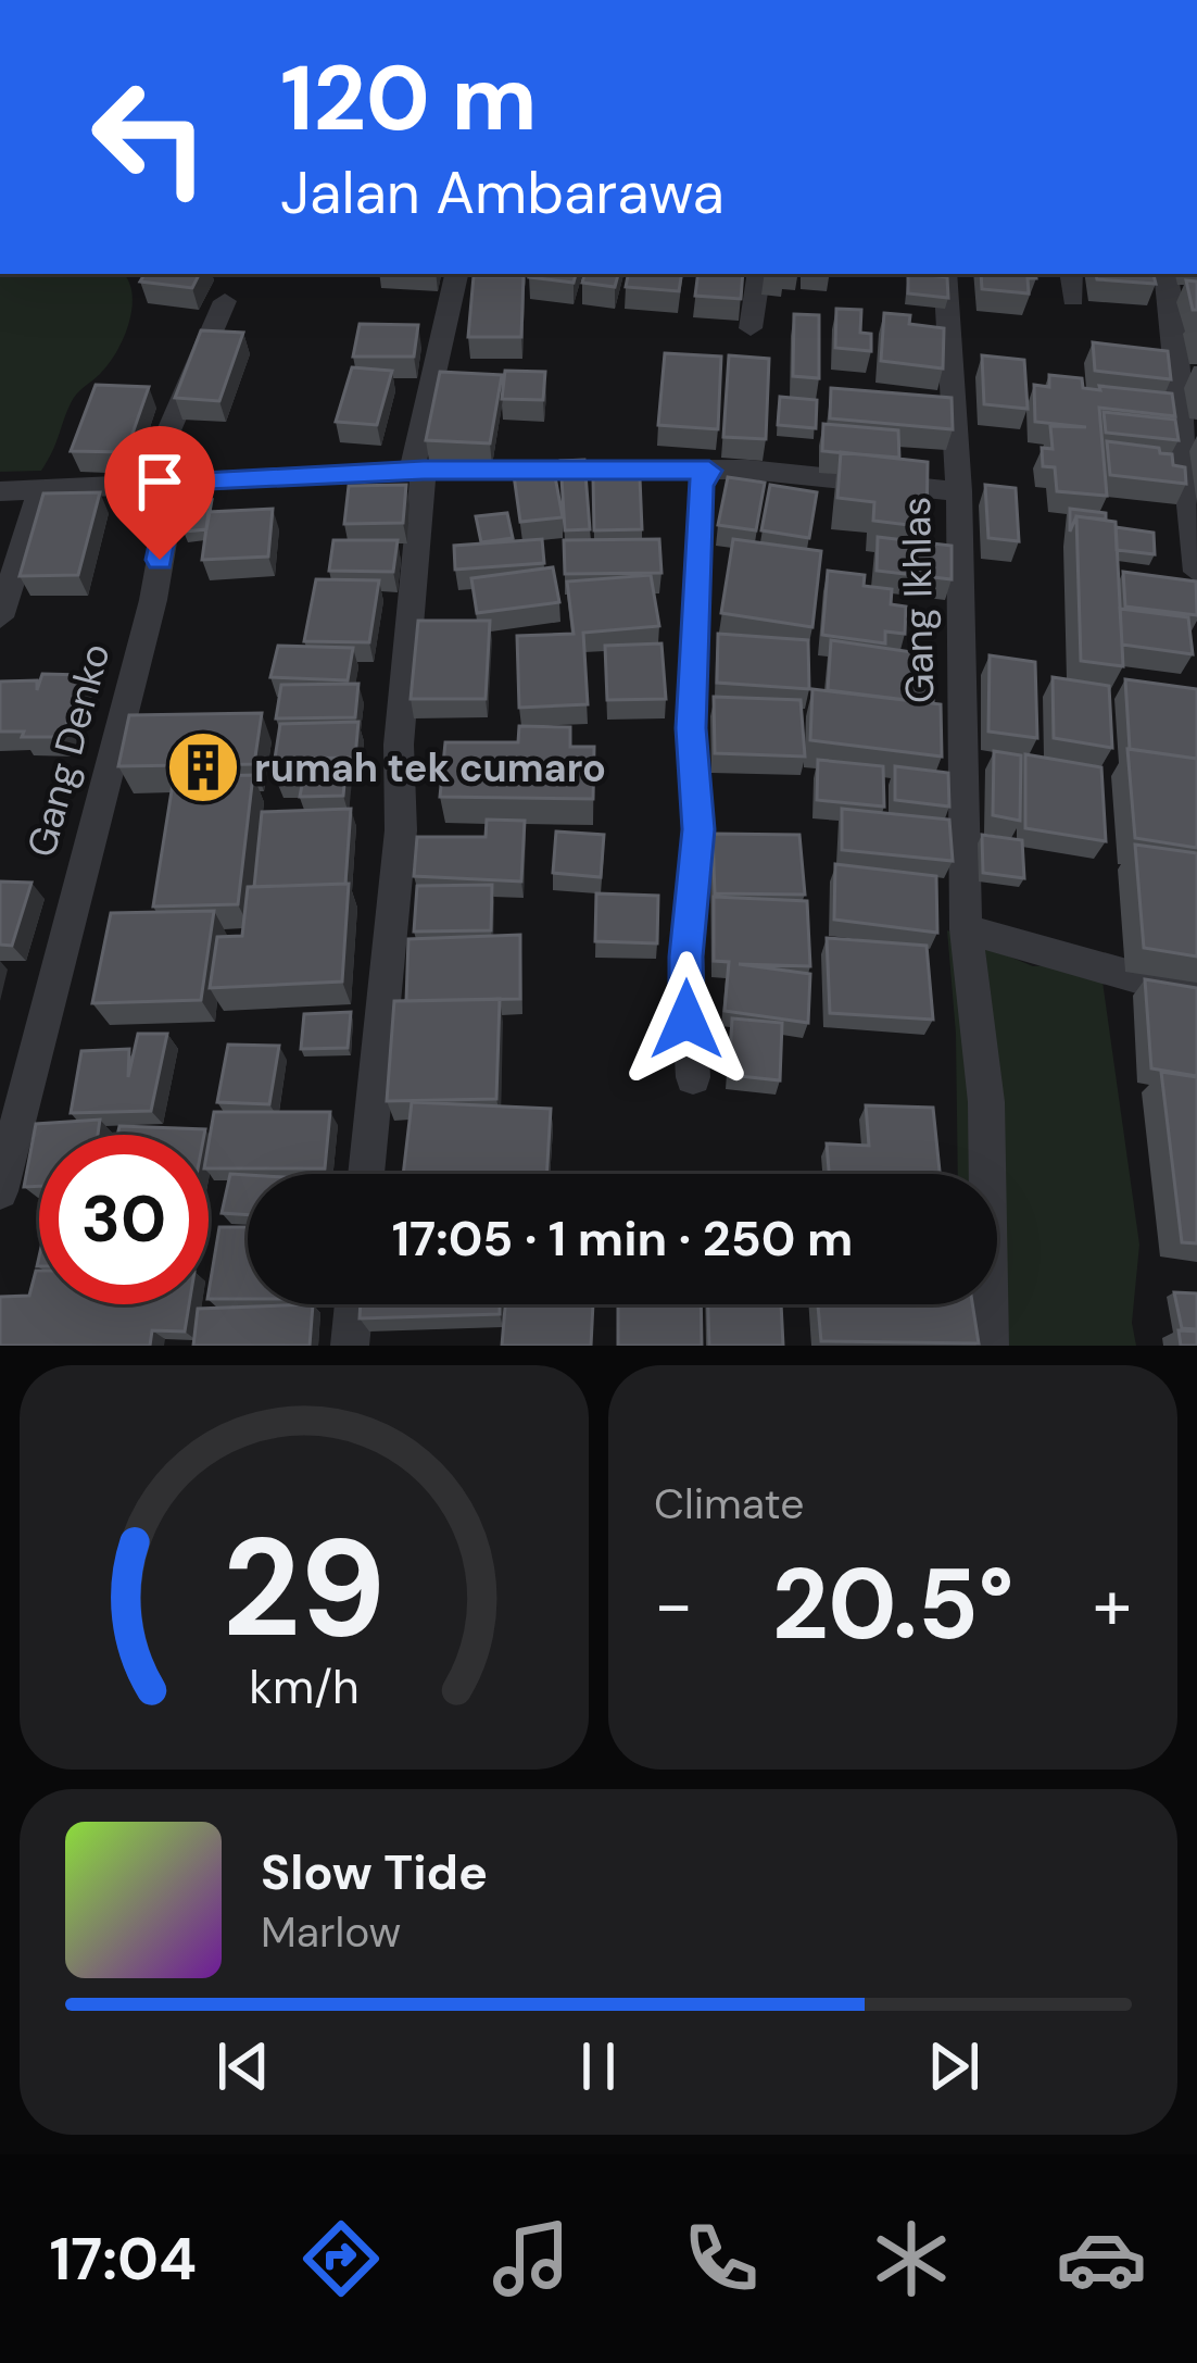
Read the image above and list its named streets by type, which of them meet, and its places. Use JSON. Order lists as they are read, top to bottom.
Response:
{
  "streets": {
    "street": ["Gang Ikhlas", "Gang Denko"]
  },
  "places": {
    "building": ["rumah tek cumaro"]
  },
  "page": {
    "turn": ["120 m", "Jalan Ambarawa"],
    "limit": "30",
    "trip": "17:05 · 1 min · 250 m",
    "tile": "Climate",
    "heat": ["−", "20.5°", "+"],
    "song": ["Slow Tide", "Marlow"],
    "tabs": "17:04",
    "gauge": ["29", "km/h"]
  }
}
